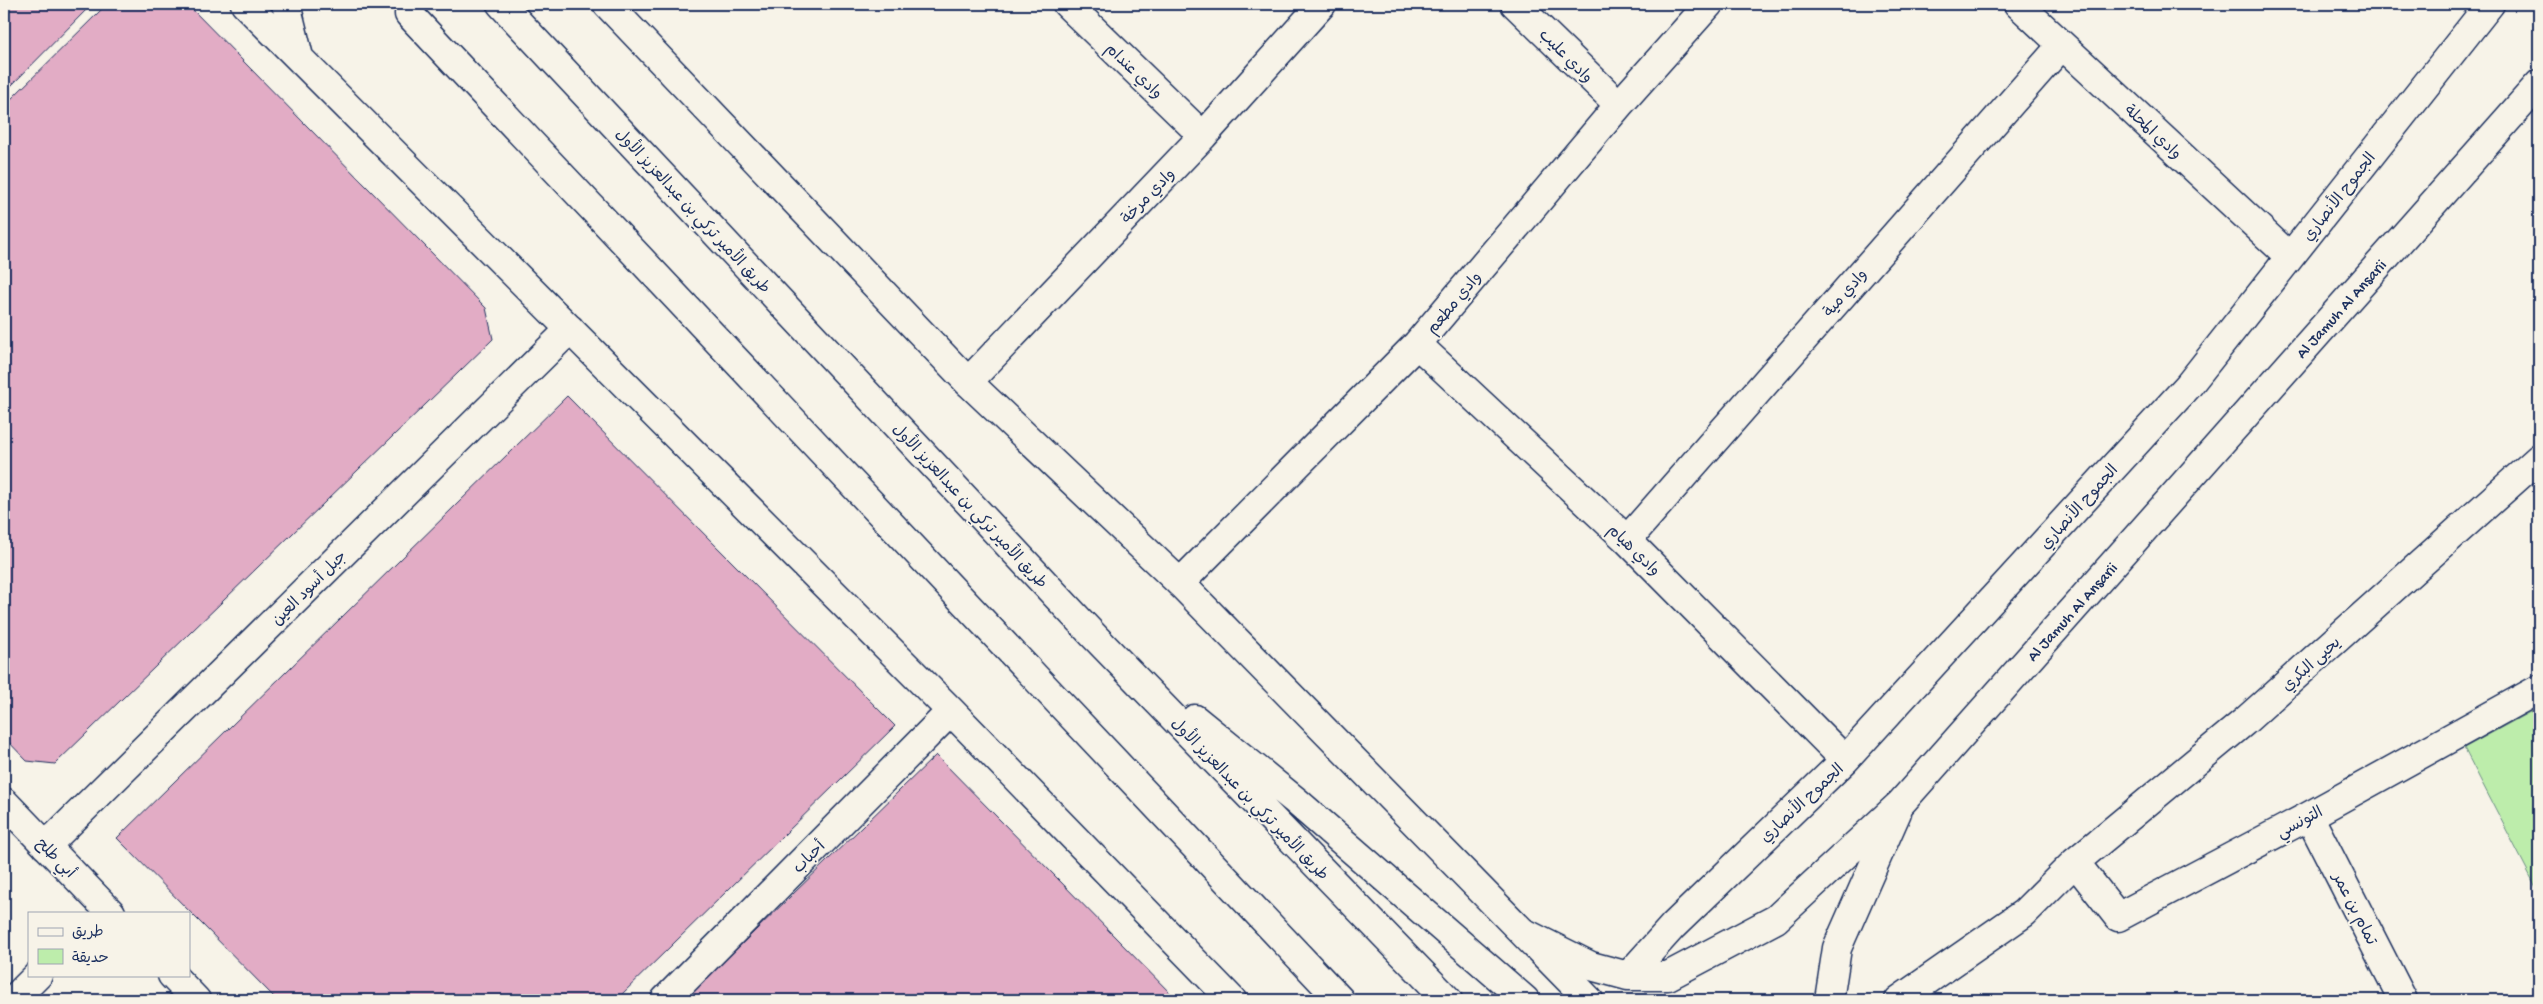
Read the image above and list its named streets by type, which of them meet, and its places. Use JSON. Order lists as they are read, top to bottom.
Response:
{
  "streets": {
    "street": [
      "وادي عليب",
      "وادي عندام",
      "وادي المحلة",
      "وادي مرخة",
      "الجموح الأنصاري",
      "طريق الأمير تركي بن عبدالعزيز الأول",
      "وادي مية",
      "وادي مطعم",
      "Al Jamuh Al Ansarii",
      "وادي هيام",
      "جبل أسود العين",
      "يحيى البكري",
      "التونسي",
      "أحباب",
      "أبي طلح",
      "تمام بن عمر"
    ]
  },
  "crossings": [
    ["وادي عليب", "وادي مطعم"],
    ["وادي عندام", "وادي مرخة"],
    ["وادي المحلة", "الجموح الأنصاري"],
    ["وادي المحلة", "وادي مية"],
    ["الجموح الأنصاري", "Al Jamuh Al Ansarii"],
    ["الجموح الأنصاري", "وادي هيام"],
    ["وادي مية", "وادي هيام"],
    ["وادي مطعم", "وادي هيام"],
    ["جبل أسود العين", "أبي طلح"],
    ["يحيى البكري", "التونسي"],
    ["التونسي", "تمام بن عمر"]
  ],
  "legend": ["طريق", "حديقة"]
}
